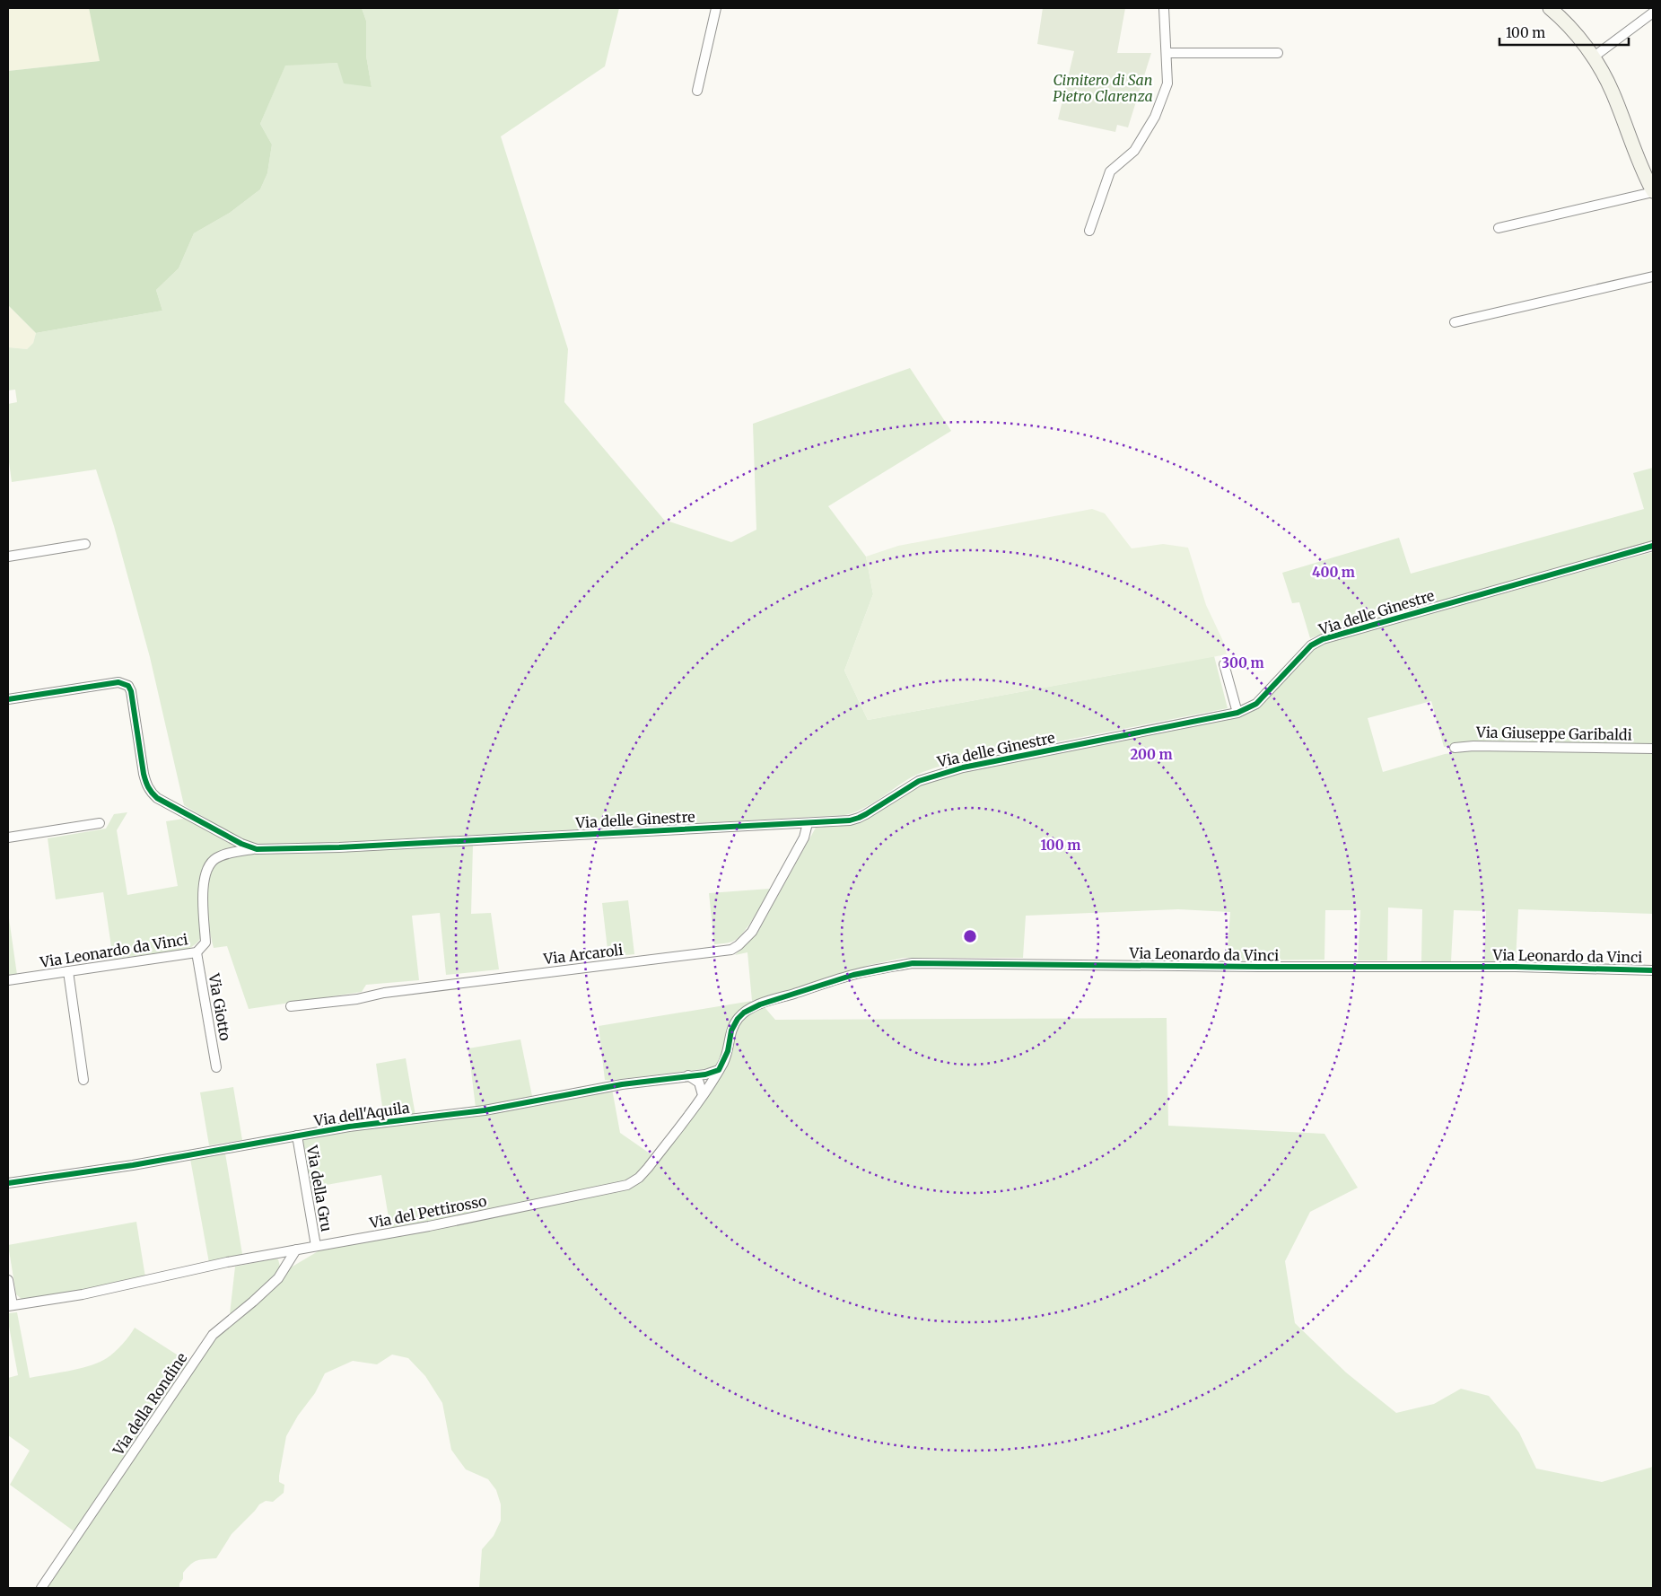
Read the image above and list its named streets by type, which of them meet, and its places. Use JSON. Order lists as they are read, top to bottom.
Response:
{
  "streets": {
    "street": [
      "Via delle Ginestre",
      "Via Giuseppe Garibaldi",
      "Via Leonardo da Vinci",
      "Via Arcaroli",
      "Via Giotto",
      "Via dell'Aquila",
      "Via della Gru",
      "Via del Pettirosso",
      "Via della Rondine"
    ]
  },
  "crossings": [
    ["Via delle Ginestre", "Via Leonardo da Vinci"],
    ["Via delle Ginestre", "Via Arcaroli"],
    ["Via Leonardo da Vinci", "Via Giotto"],
    ["Via Leonardo da Vinci", "Via del Pettirosso"],
    ["Via dell'Aquila", "Via della Gru"],
    ["Via dell'Aquila", "Via del Pettirosso"],
    ["Via della Gru", "Via del Pettirosso"],
    ["Via del Pettirosso", "Via della Rondine"]
  ],
  "parks": ["Cimitero di San Pietro Clarenza"],
  "scale_bar": "100 m",
  "rings": [
    "400 m",
    "300 m",
    "200 m",
    "100 m"
  ]
}
